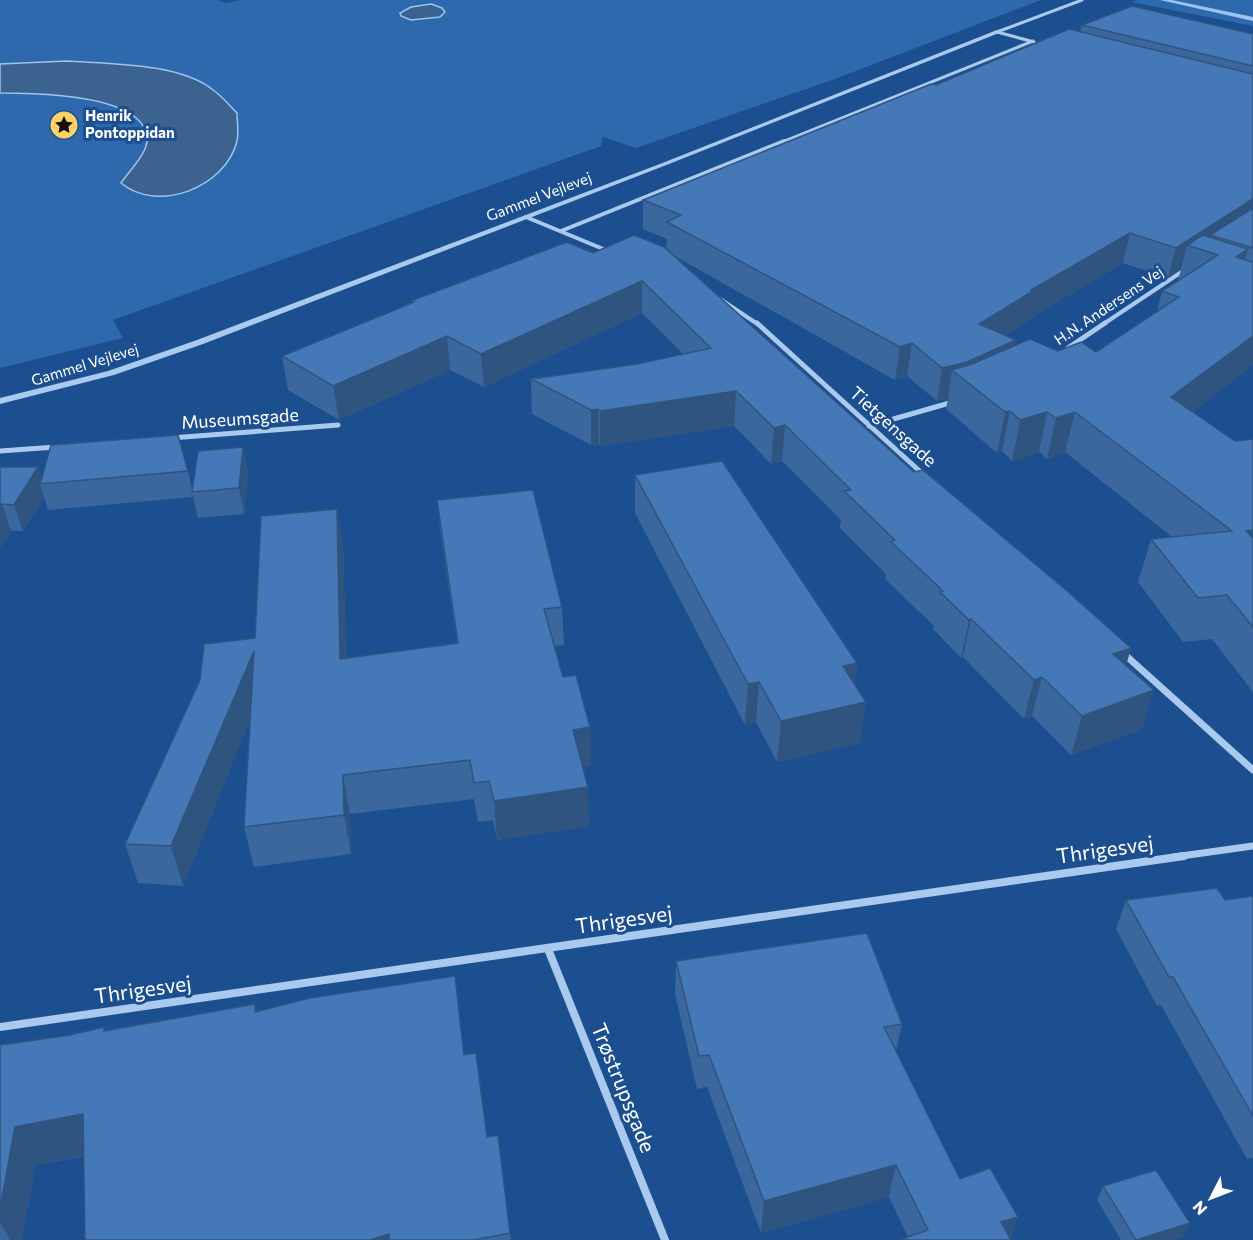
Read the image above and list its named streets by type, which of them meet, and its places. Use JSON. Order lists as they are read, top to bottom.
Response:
{
  "streets": {
    "street": [
      "Gammel Vejlevej",
      "H.N. Andersens Vej",
      "Museumsgade",
      "Tietgensgade",
      "Thrigesvej",
      "Trøstrupsgade"
    ]
  },
  "crossings": [
    ["Thrigesvej", "Trøstrupsgade"]
  ],
  "places": {
    "place": ["Henrik Pontoppidan"]
  },
  "north": "bottom left"
}
